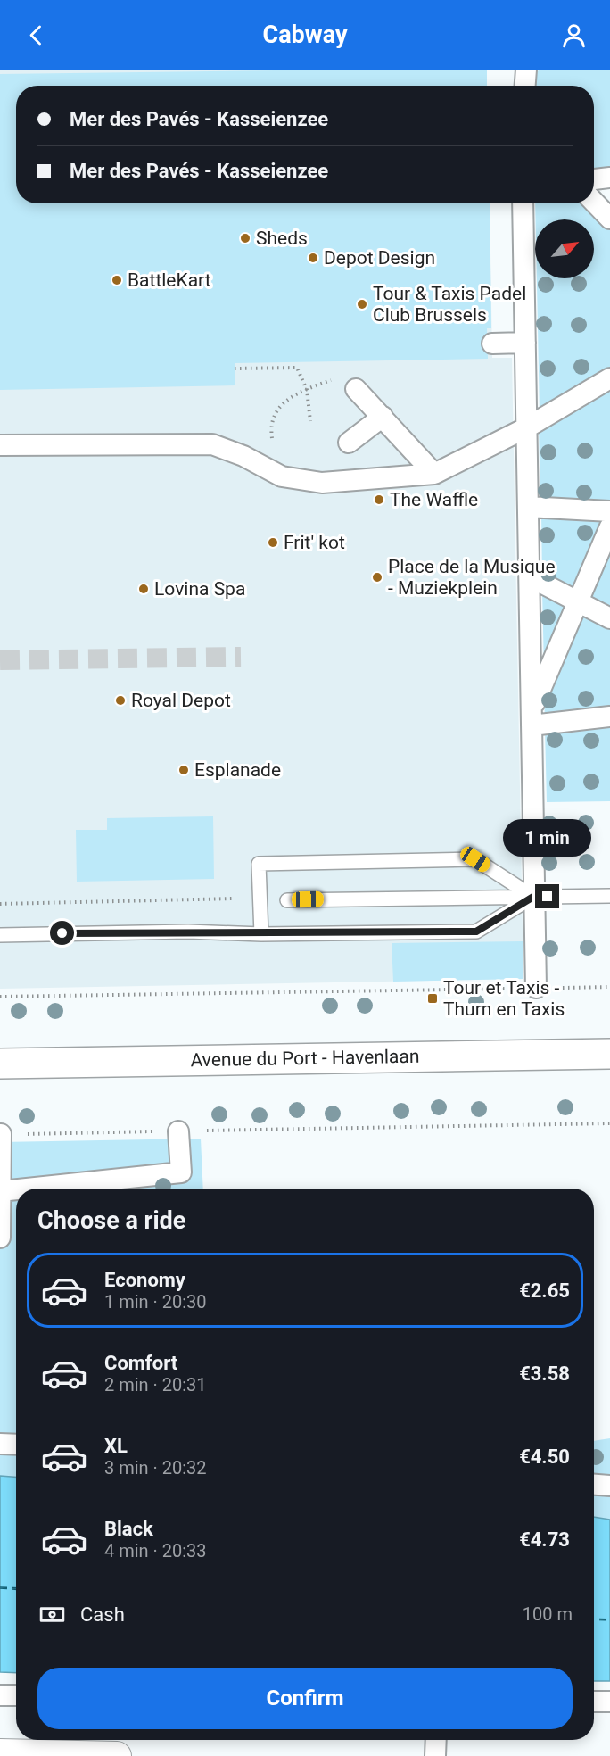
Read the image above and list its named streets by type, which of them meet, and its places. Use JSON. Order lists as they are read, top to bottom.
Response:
{
  "streets": {
    "street": ["Avenue du Port - Havenlaan"]
  },
  "places": {
    "other": [
      "Sheds",
      "Depot Design",
      "BattleKart",
      "Tour & Taxis Padel Club Brussels",
      "The Waffle",
      "Frit' kot",
      "Place de la Musique - Muziekplein",
      "Lovina Spa",
      "Royal Depot",
      "Esplanade"
    ],
    "transit": ["Tour et Taxis - Thurn en Taxis"]
  },
  "north": "top right",
  "page": {
    "header": "Cabway",
    "banner": ["Mer des Pavés - Kasseienzee", "Mer des Pavés - Kasseienzee"],
    "bubble": "1 min",
    "heading": "Choose a ride",
    "list": [
      {
        "name": "Economy",
        "note": "1 min · 20:30",
        "value": "€2.65"
      },
      {
        "name": "Comfort",
        "note": "2 min · 20:31",
        "value": "€3.58"
      },
      {
        "name": "XL",
        "note": "3 min · 20:32",
        "value": "€4.50"
      },
      {
        "name": "Black",
        "note": "4 min · 20:33",
        "value": "€4.73"
      }
    ],
    "pay": ["Cash", "100 m"],
    "buttons": "Confirm"
  }
}
